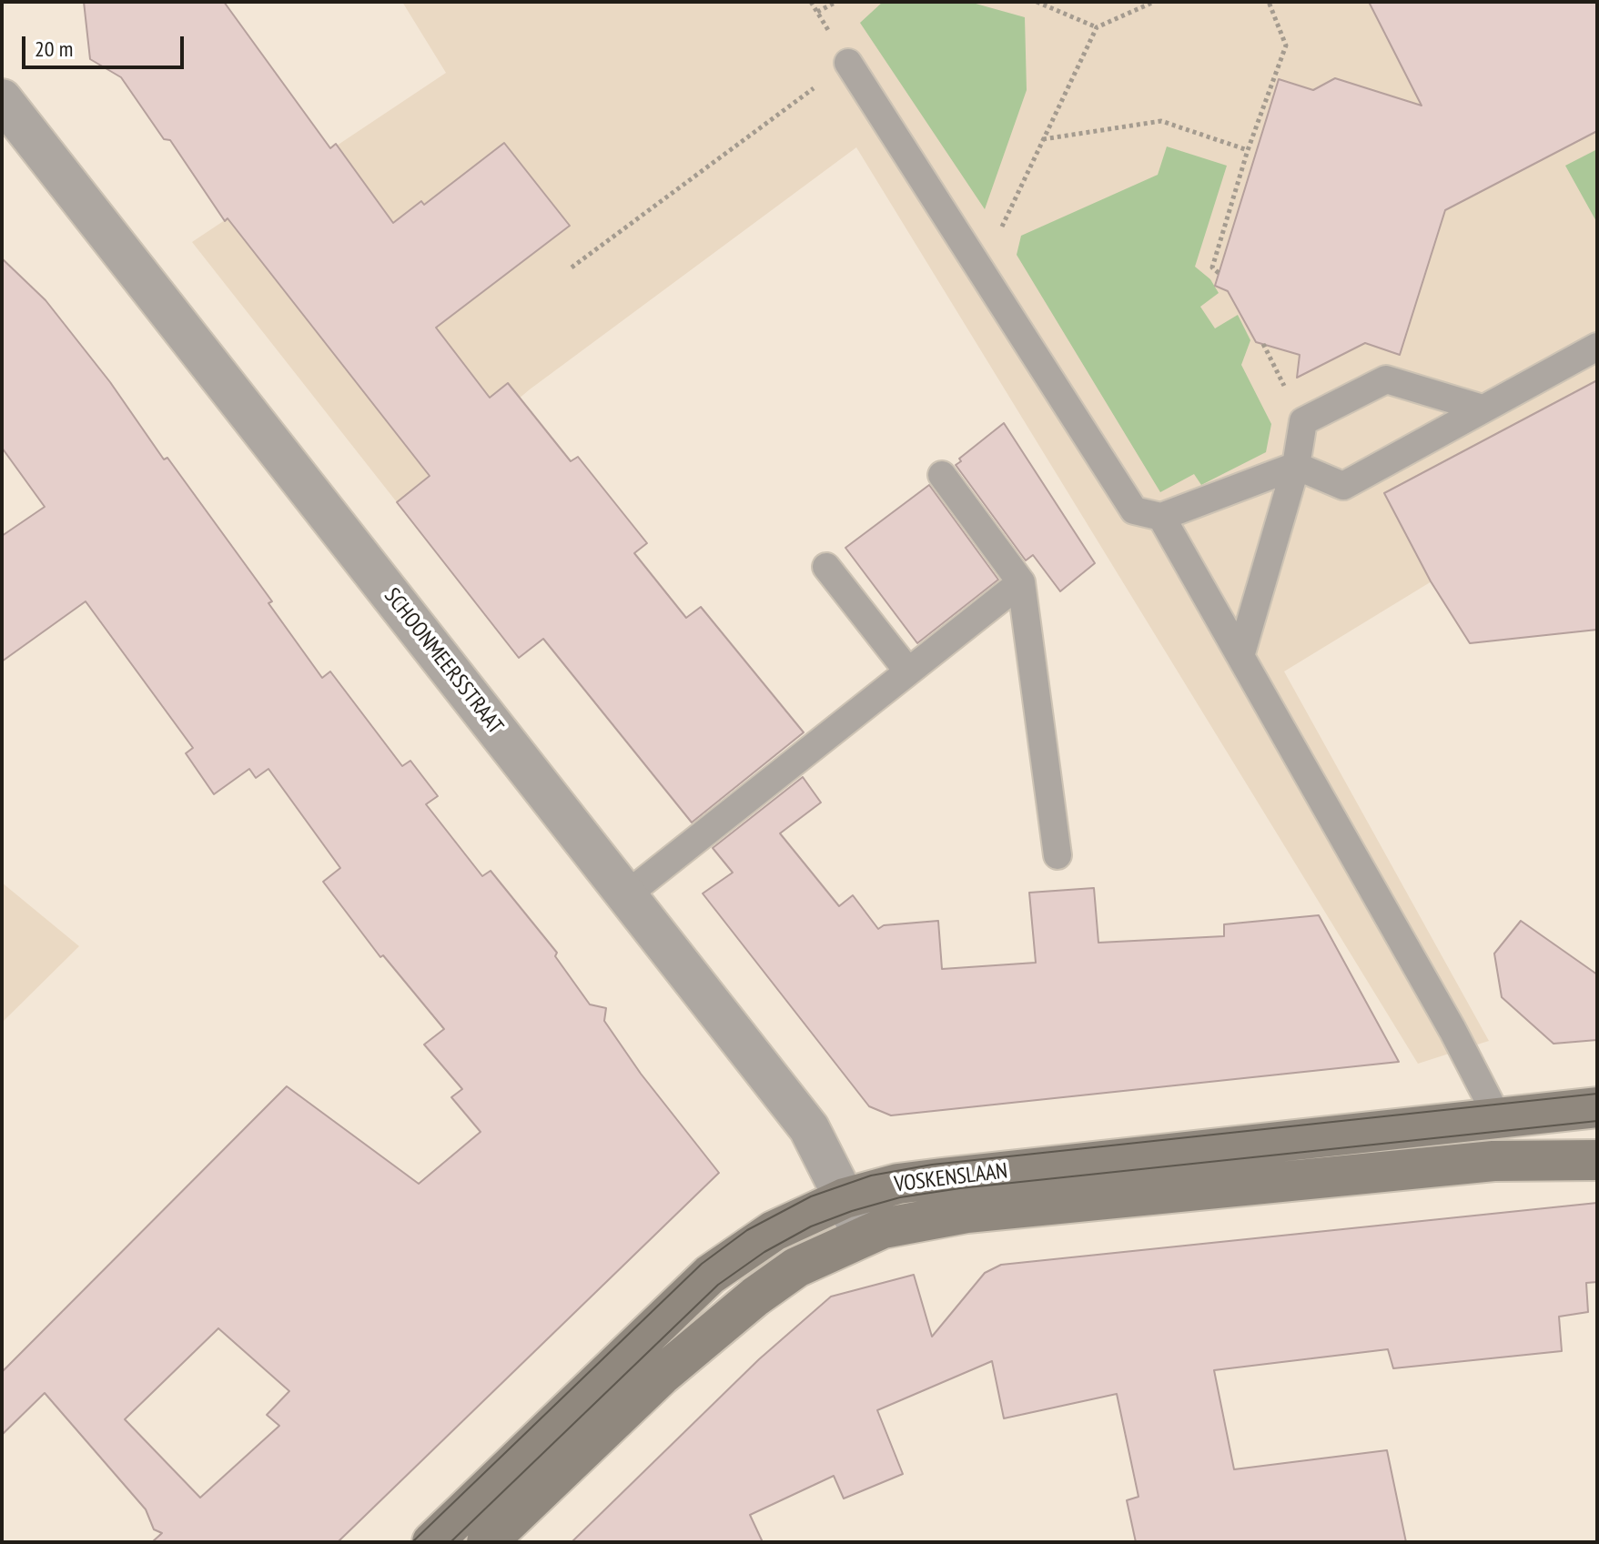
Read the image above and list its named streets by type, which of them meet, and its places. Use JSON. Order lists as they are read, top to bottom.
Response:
{
  "streets": {
    "street": ["SCHOONMEERSSTRAAT", "VOSKENSLAAN"]
  },
  "crossings": [
    ["SCHOONMEERSSTRAAT", "VOSKENSLAAN"]
  ],
  "scale_bar": "20 m"
}
